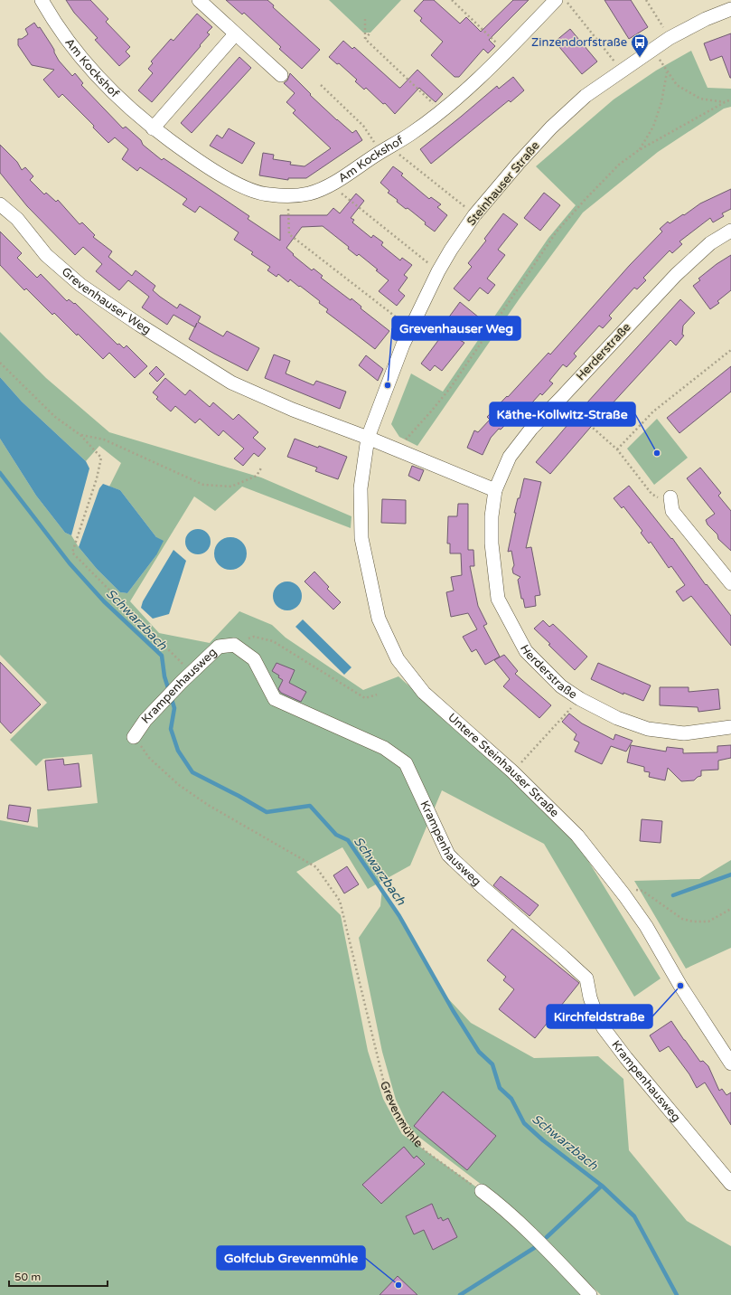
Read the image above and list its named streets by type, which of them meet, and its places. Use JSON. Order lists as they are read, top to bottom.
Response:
{
  "streets": {
    "street": [
      "Am Kockshof",
      "Steinhauser Straße",
      "Grevenhauser Weg",
      "Herderstraße",
      "Krampenhausweg",
      "Untere Steinhauser Straße"
    ],
    "path": ["Grevenmühle"]
  },
  "crossings": [
    ["Steinhauser Straße", "Grevenhauser Weg"],
    ["Steinhauser Straße", "Untere Steinhauser Straße"],
    ["Grevenhauser Weg", "Untere Steinhauser Straße"],
    ["Krampenhausweg", "Grevenmühle"]
  ],
  "water": ["Schwarzbach"],
  "places": {
    "bus stop": ["Zinzendorfstraße"],
    "other": [
      "Grevenhauser Weg",
      "Käthe-Kollwitz-Straße",
      "Kirchfeldstraße",
      "Golfclub Grevenmühle"
    ]
  },
  "scale_bar": "50 m"
}
